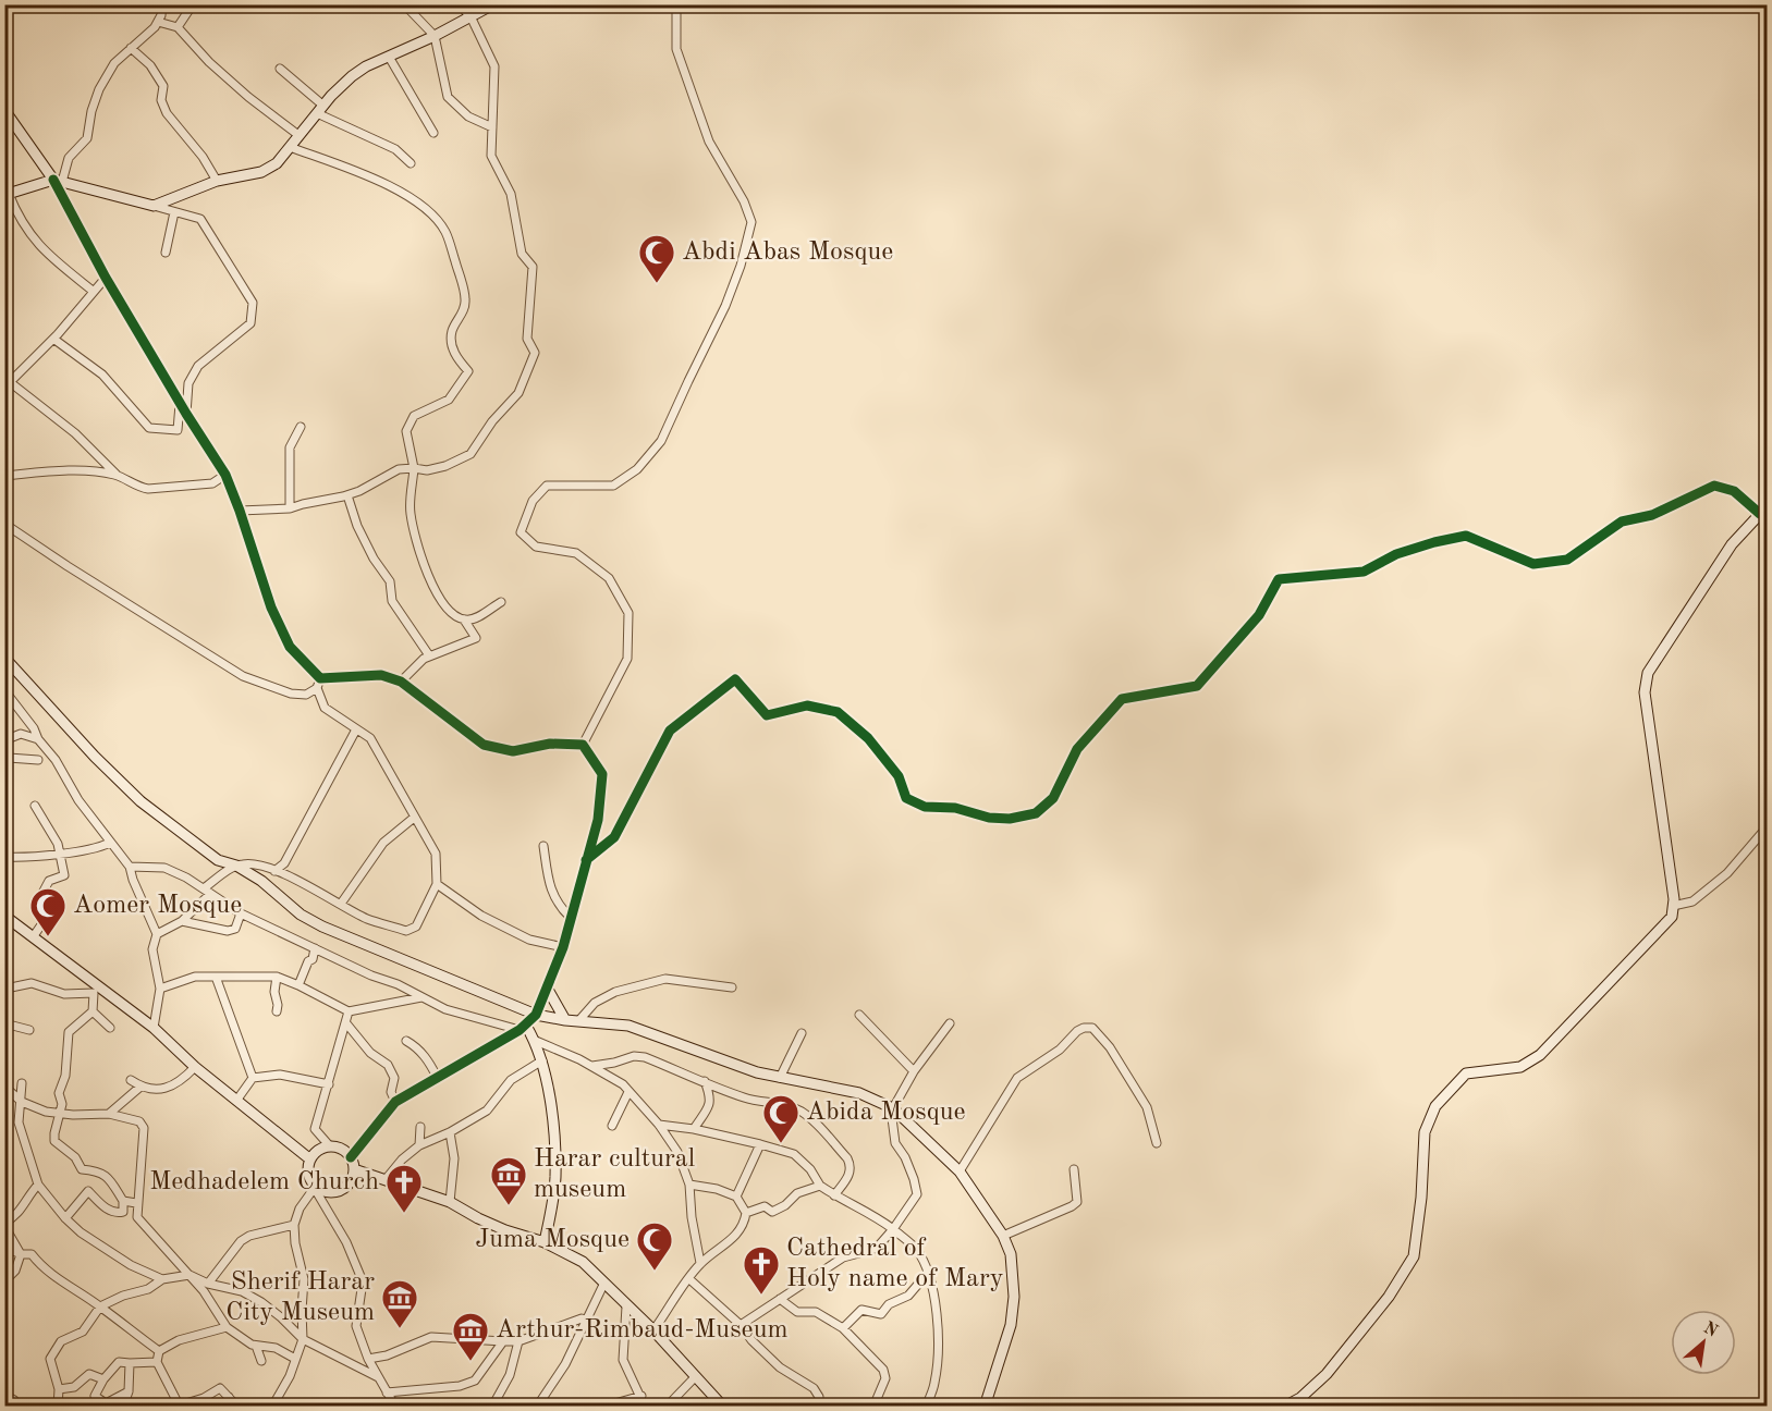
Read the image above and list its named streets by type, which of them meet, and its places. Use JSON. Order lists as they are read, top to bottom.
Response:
{
  "places": {
    "mosque": [
      "Abdi Abas Mosque",
      "Aomer Mosque",
      "Abida Mosque",
      "Juma Mosque"
    ],
    "museum": ["Harar cultural museum", "Sherif Harar City Museum", "Arthur-Rimbaud-Museum"],
    "church": ["Medhadelem Church", "Cathedral of Holy name of Mary"]
  },
  "north": "top right"
}
